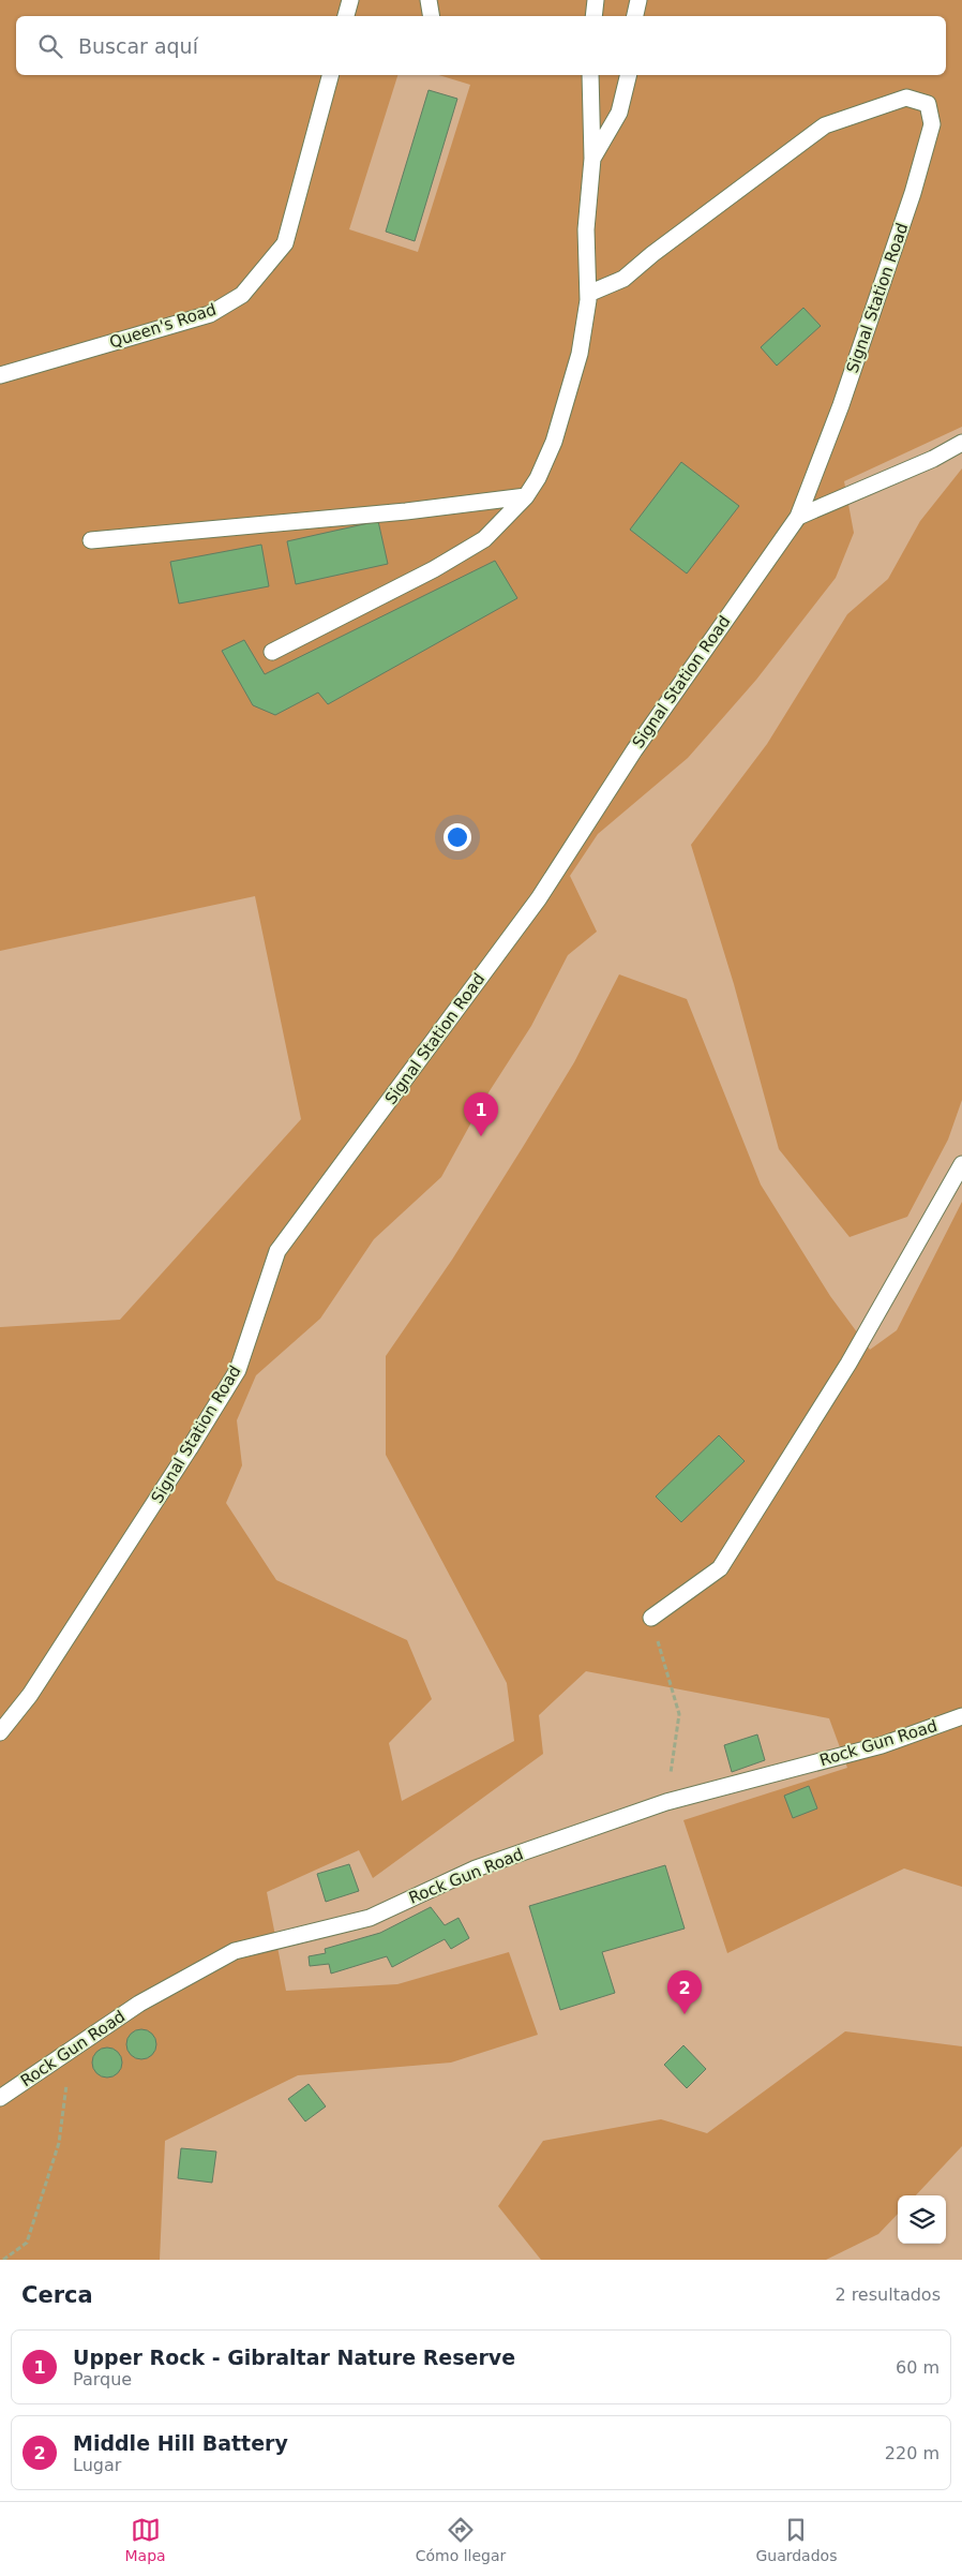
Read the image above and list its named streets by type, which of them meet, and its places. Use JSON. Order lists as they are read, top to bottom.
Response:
{
  "streets": {
    "lane": ["Signal Station Road", "Queen's Road", "Rock Gun Road"]
  },
  "page": {
    "search": "Buscar aquí",
    "pins": ["1", "2"],
    "heading": ["Cerca", "2 resultados"],
    "list": [
      {
        "mark": "1",
        "name": "Upper Rock - Gibraltar Nature Reserve",
        "note": "Parque",
        "value": "60 m"
      },
      {
        "mark": "2",
        "name": "Middle Hill Battery",
        "note": "Lugar",
        "value": "220 m"
      }
    ],
    "nav": ["Mapa", "Cómo llegar", "Guardados"]
  }
}
